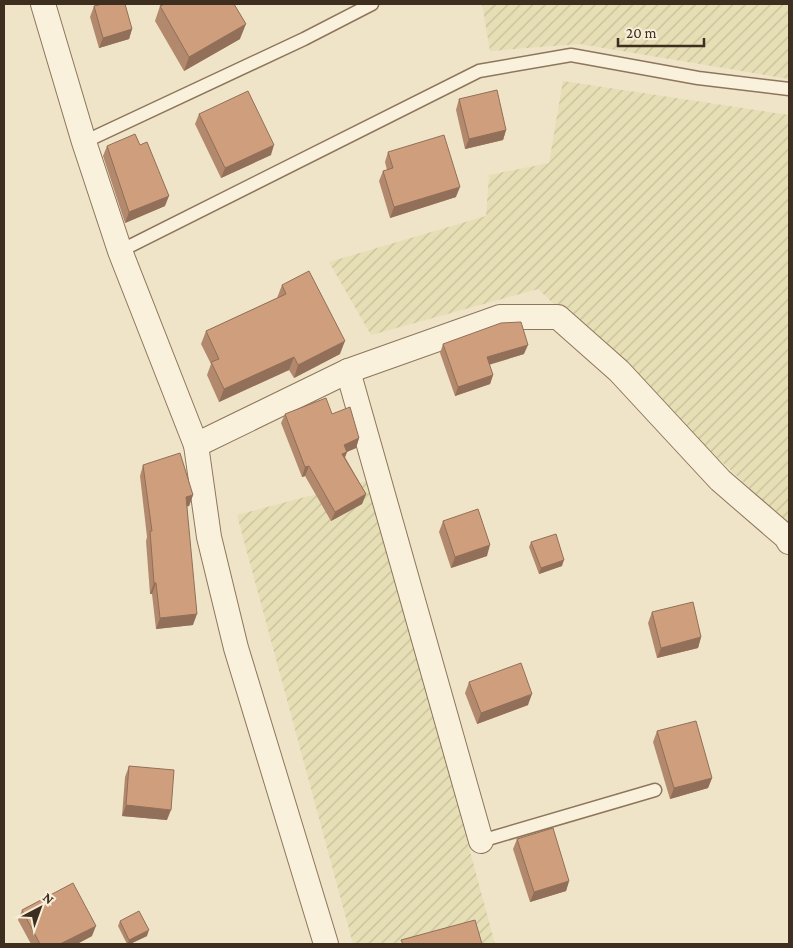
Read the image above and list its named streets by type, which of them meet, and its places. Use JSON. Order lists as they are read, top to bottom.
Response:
{
  "scale_bar": "20 m",
  "north": "top right"
}
